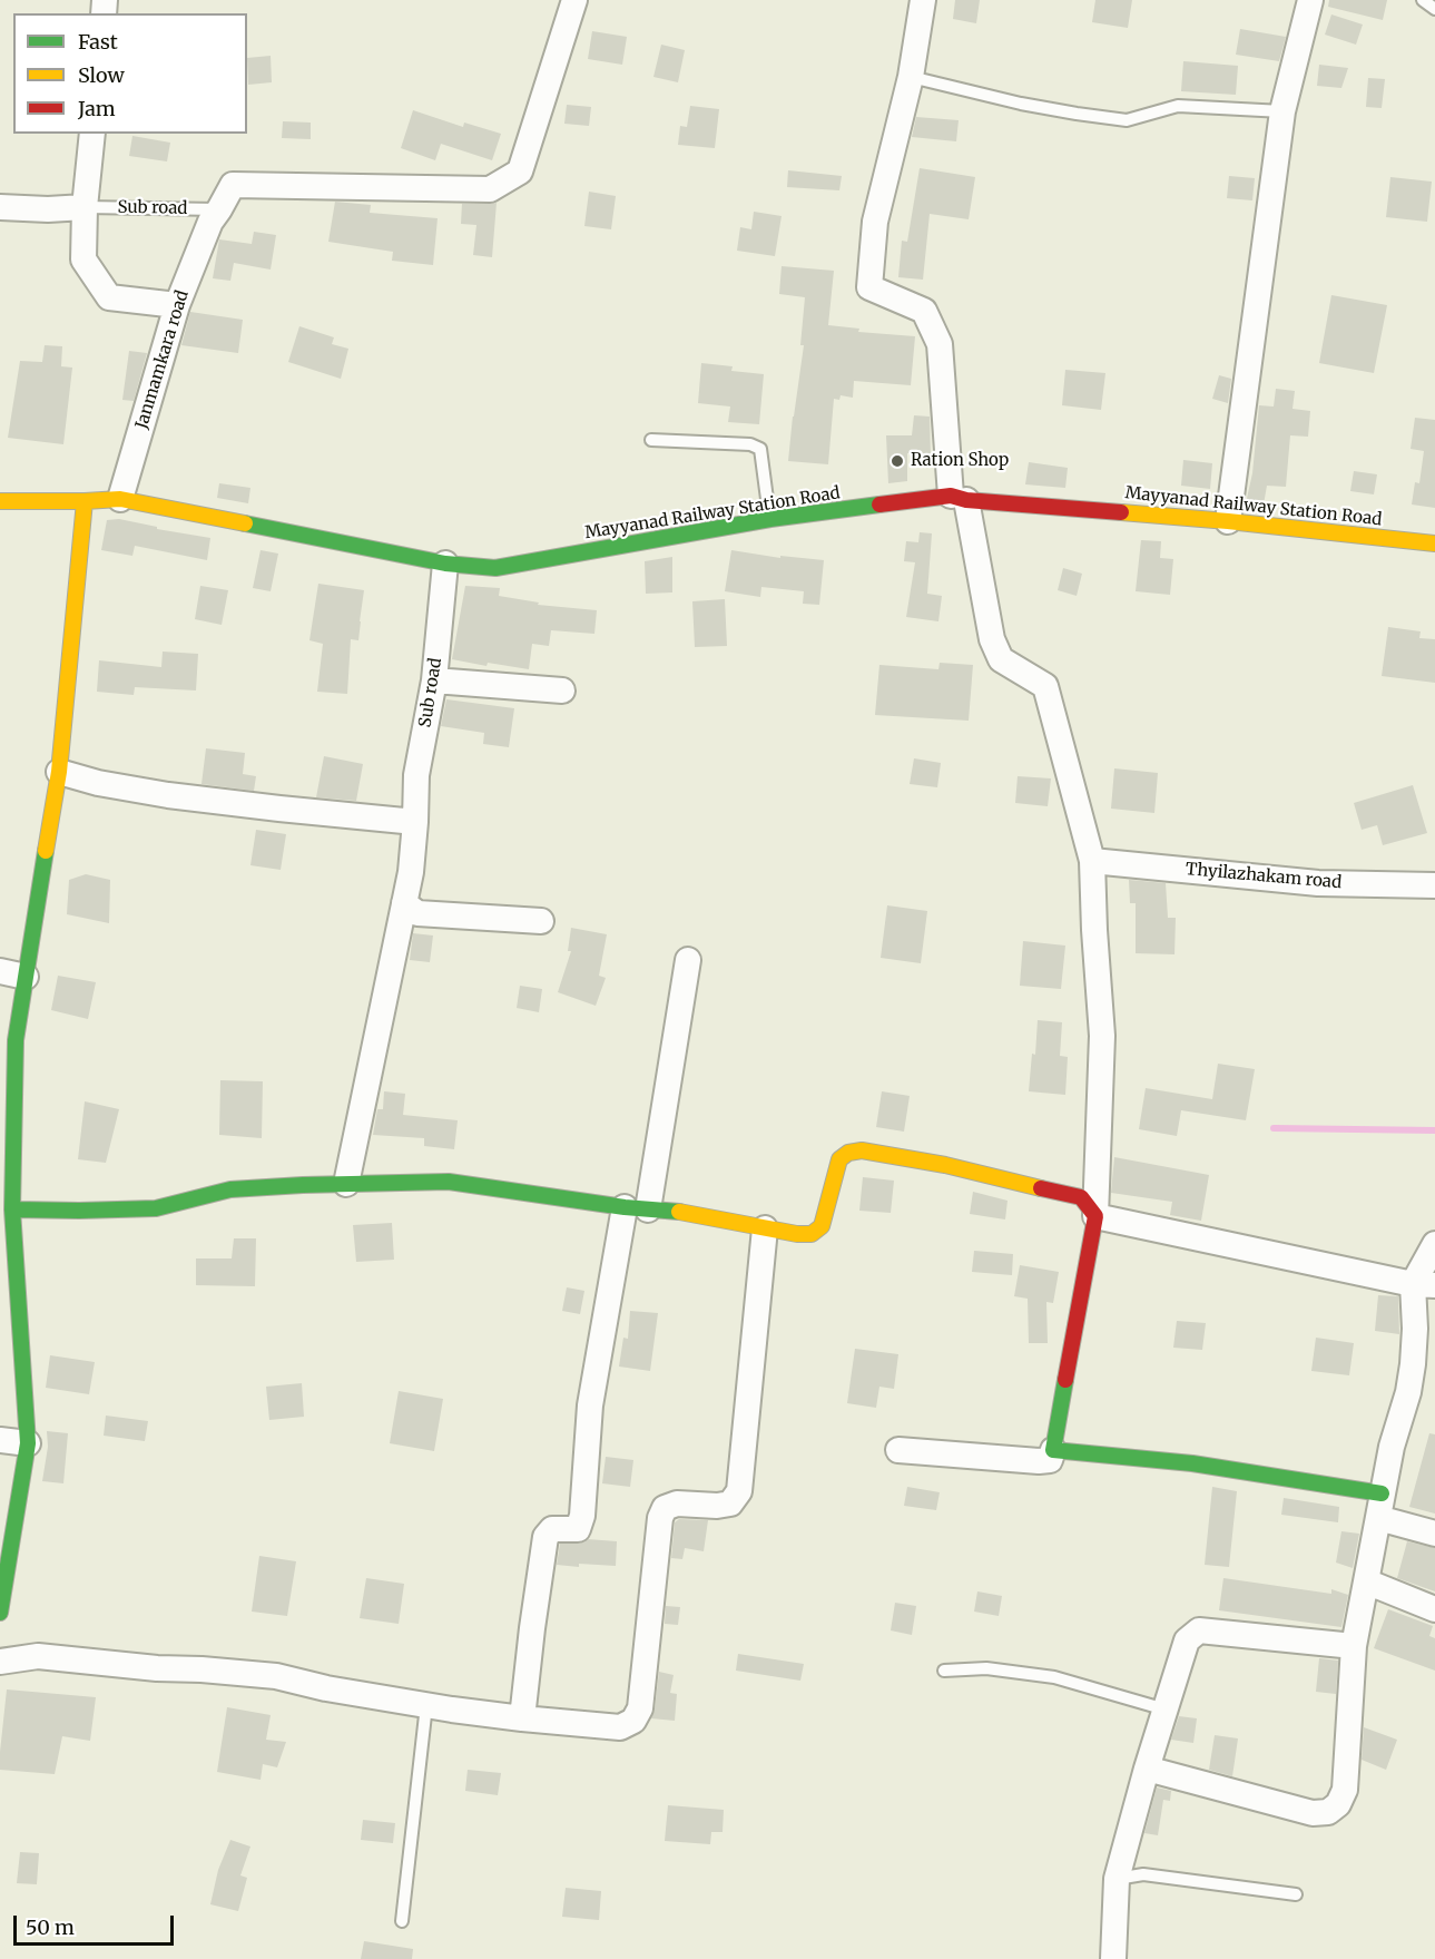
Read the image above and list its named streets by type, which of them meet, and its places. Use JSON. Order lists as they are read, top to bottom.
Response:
{
  "streets": {
    "street": [
      "Sub road",
      "Janmamkara road",
      "Mayyanad Railway Station Road",
      "Thyilazhakam road"
    ]
  },
  "crossings": [
    ["Sub road", "Janmamkara road"],
    ["Sub road", "Mayyanad Railway Station Road"],
    ["Janmamkara road", "Mayyanad Railway Station Road"]
  ],
  "places": ["Ration Shop"],
  "legend": ["Fast", "Slow", "Jam"],
  "scale_bar": "50 m"
}
